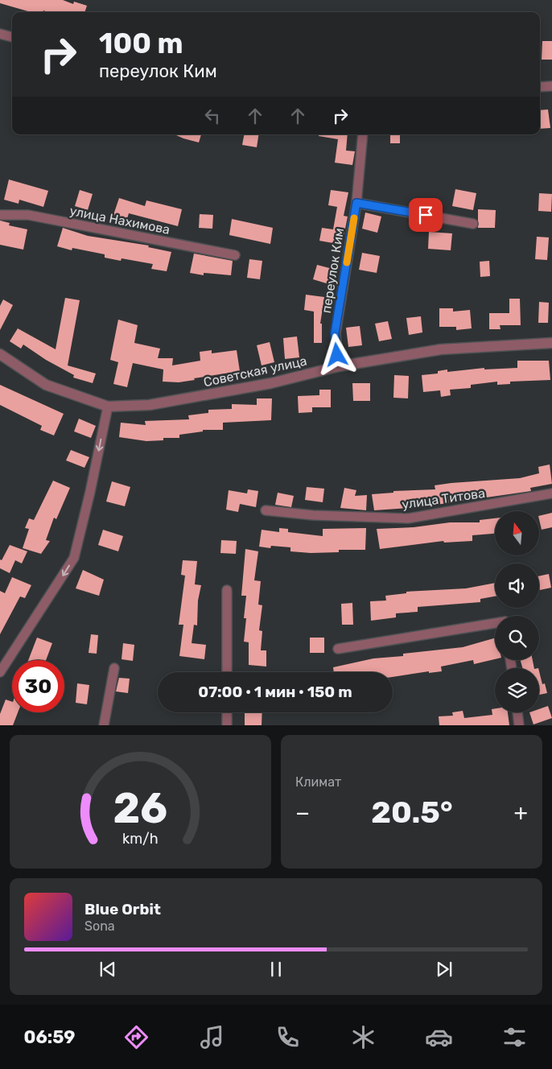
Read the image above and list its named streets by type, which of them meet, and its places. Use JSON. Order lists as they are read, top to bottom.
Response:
{
  "streets": {
    "street": [
      "улица Нахимова",
      "переулок Ким",
      "Советская улица",
      "улица Титова"
    ]
  },
  "crossings": [
    ["переулок Ким", "Советская улица"]
  ],
  "north": "top",
  "page": {
    "turn": ["100 m", "переулок Ким"],
    "limit": "30",
    "trip": "07:00 · 1 мин · 150 m",
    "tile": "Климат",
    "heat": ["−", "20.5°", "+"],
    "song": ["Blue Orbit", "Sona"],
    "tabs": "06:59",
    "gauge": ["26", "km/h"]
  }
}
